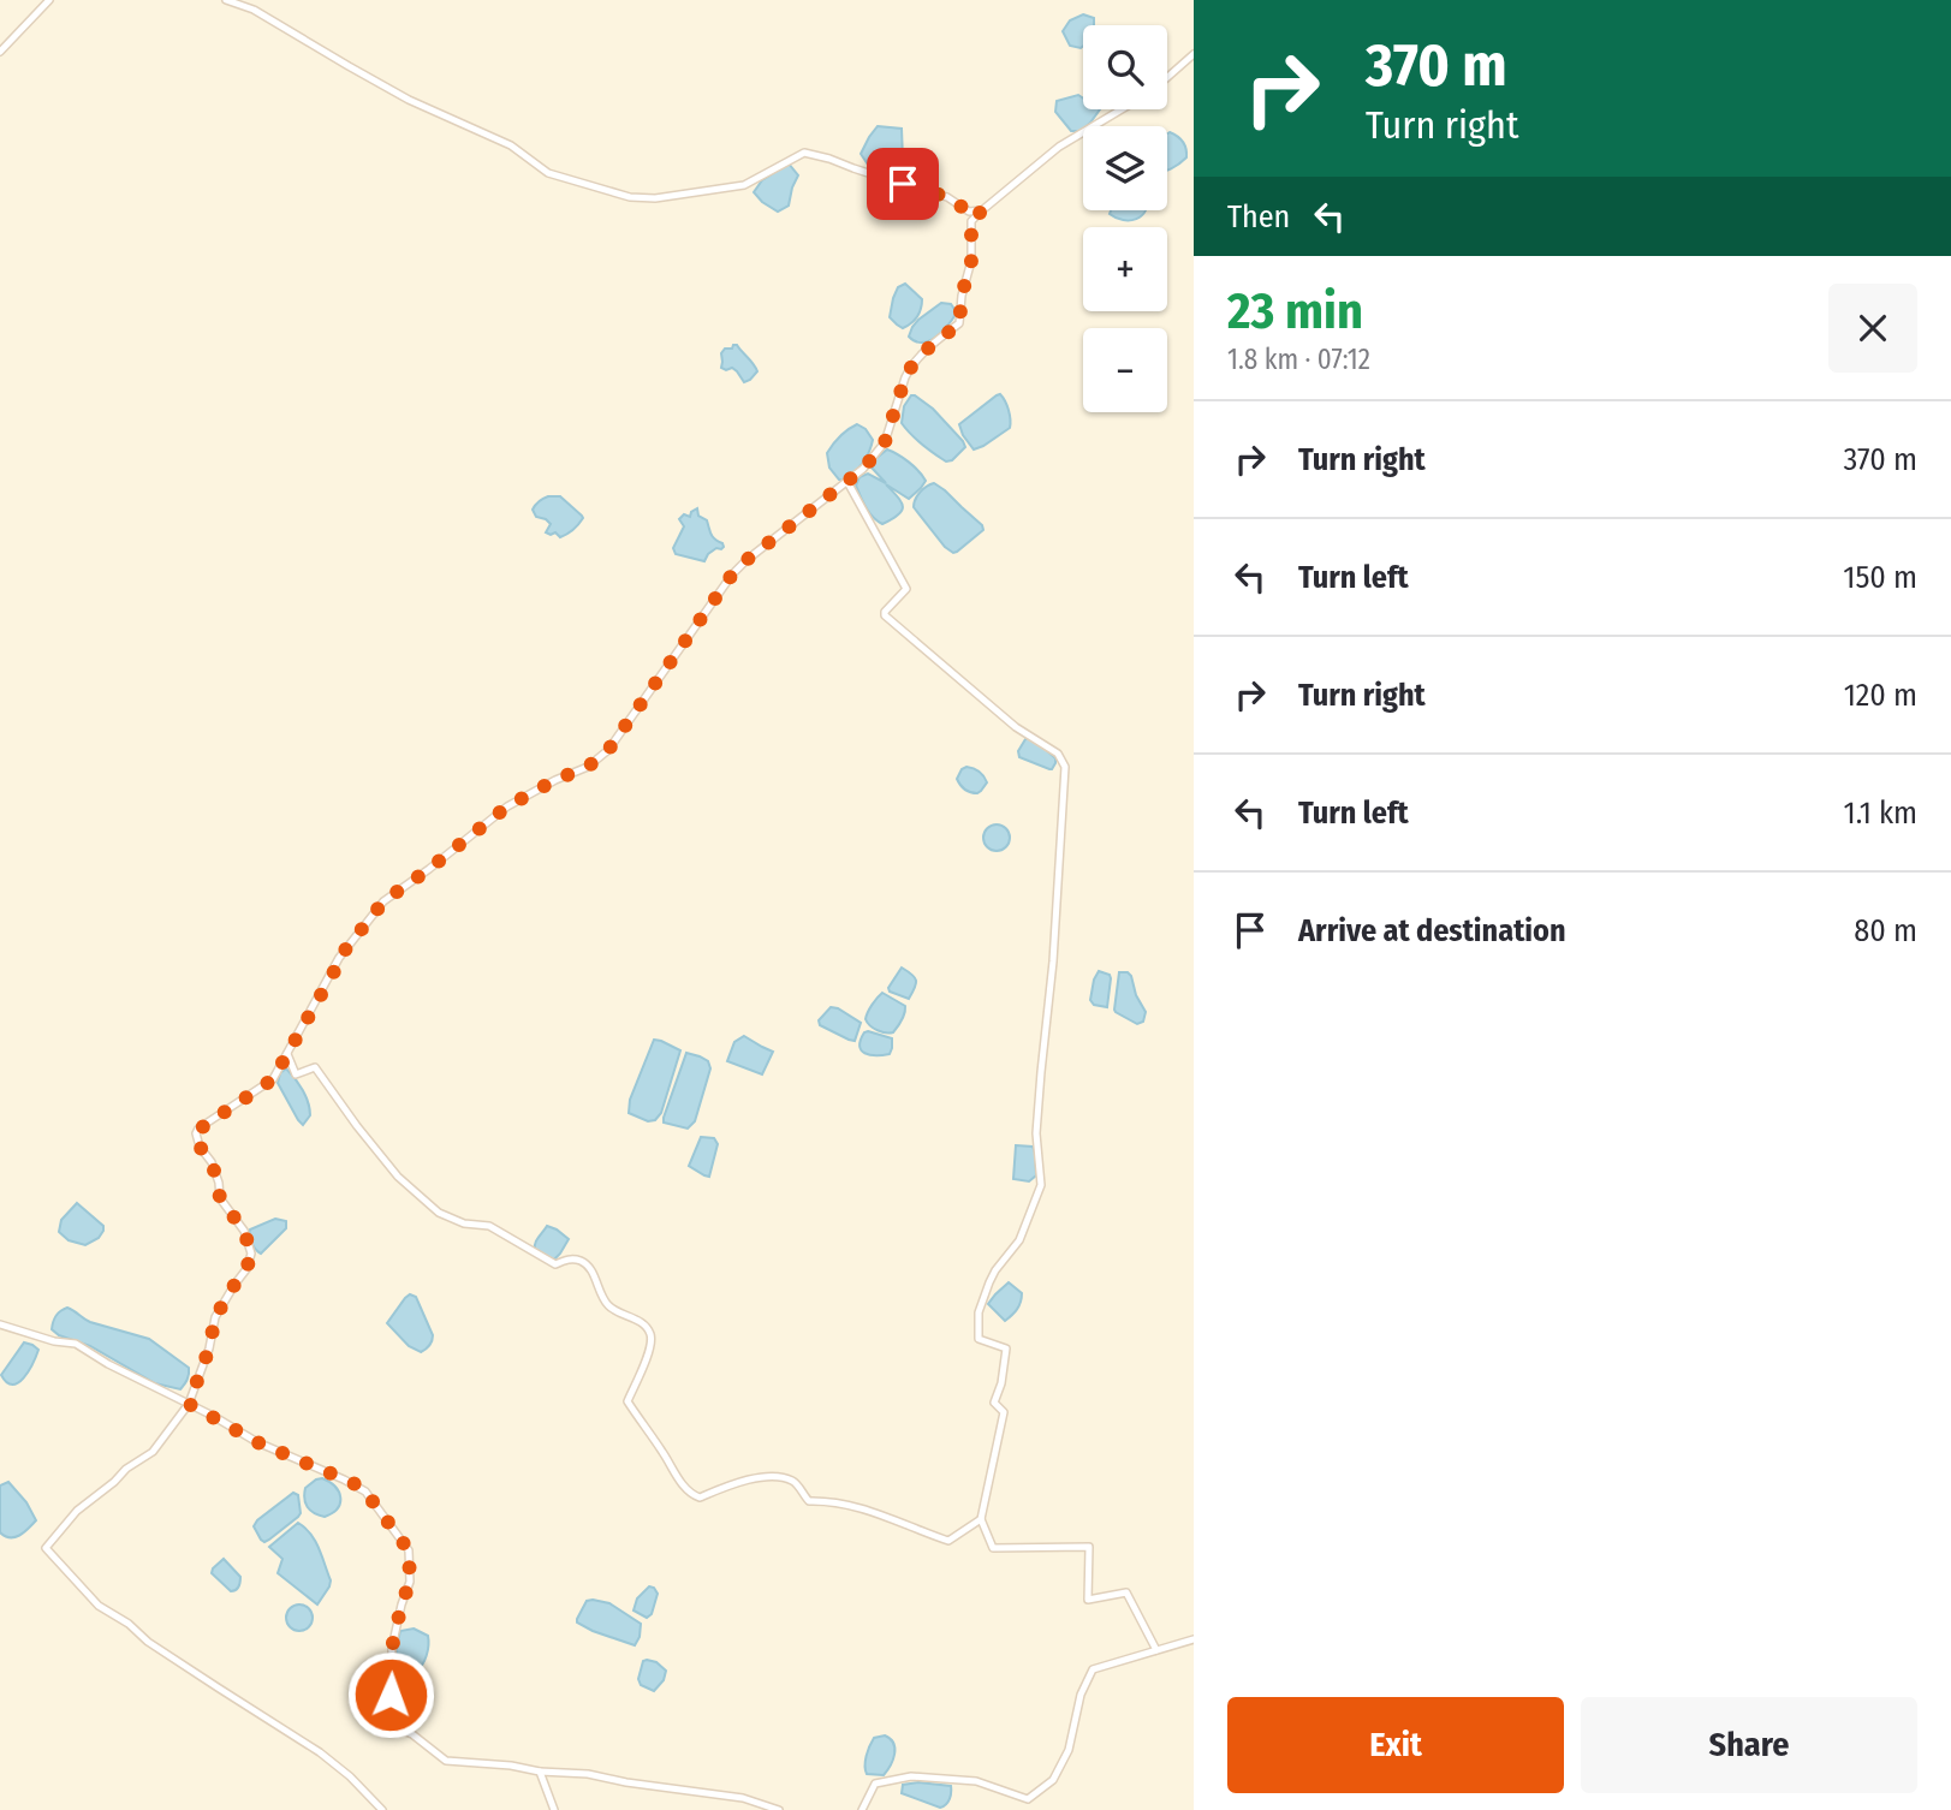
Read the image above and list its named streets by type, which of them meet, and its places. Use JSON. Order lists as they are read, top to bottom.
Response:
{
  "page": {
    "turn": ["370 m", "Turn right"],
    "map_buttons": ["+", "−"],
    "then": "Then",
    "heading": ["23 min", "1.8 km · 07:12"],
    "list": [
      {
        "name": "Turn right",
        "value": "370 m"
      },
      {
        "name": "Turn left",
        "value": "150 m"
      },
      {
        "name": "Turn right",
        "value": "120 m"
      },
      {
        "name": "Turn left",
        "value": "1.1 km"
      },
      {
        "name": "Arrive at destination",
        "value": "80 m"
      }
    ],
    "buttons": ["Exit", "Share"]
  }
}
